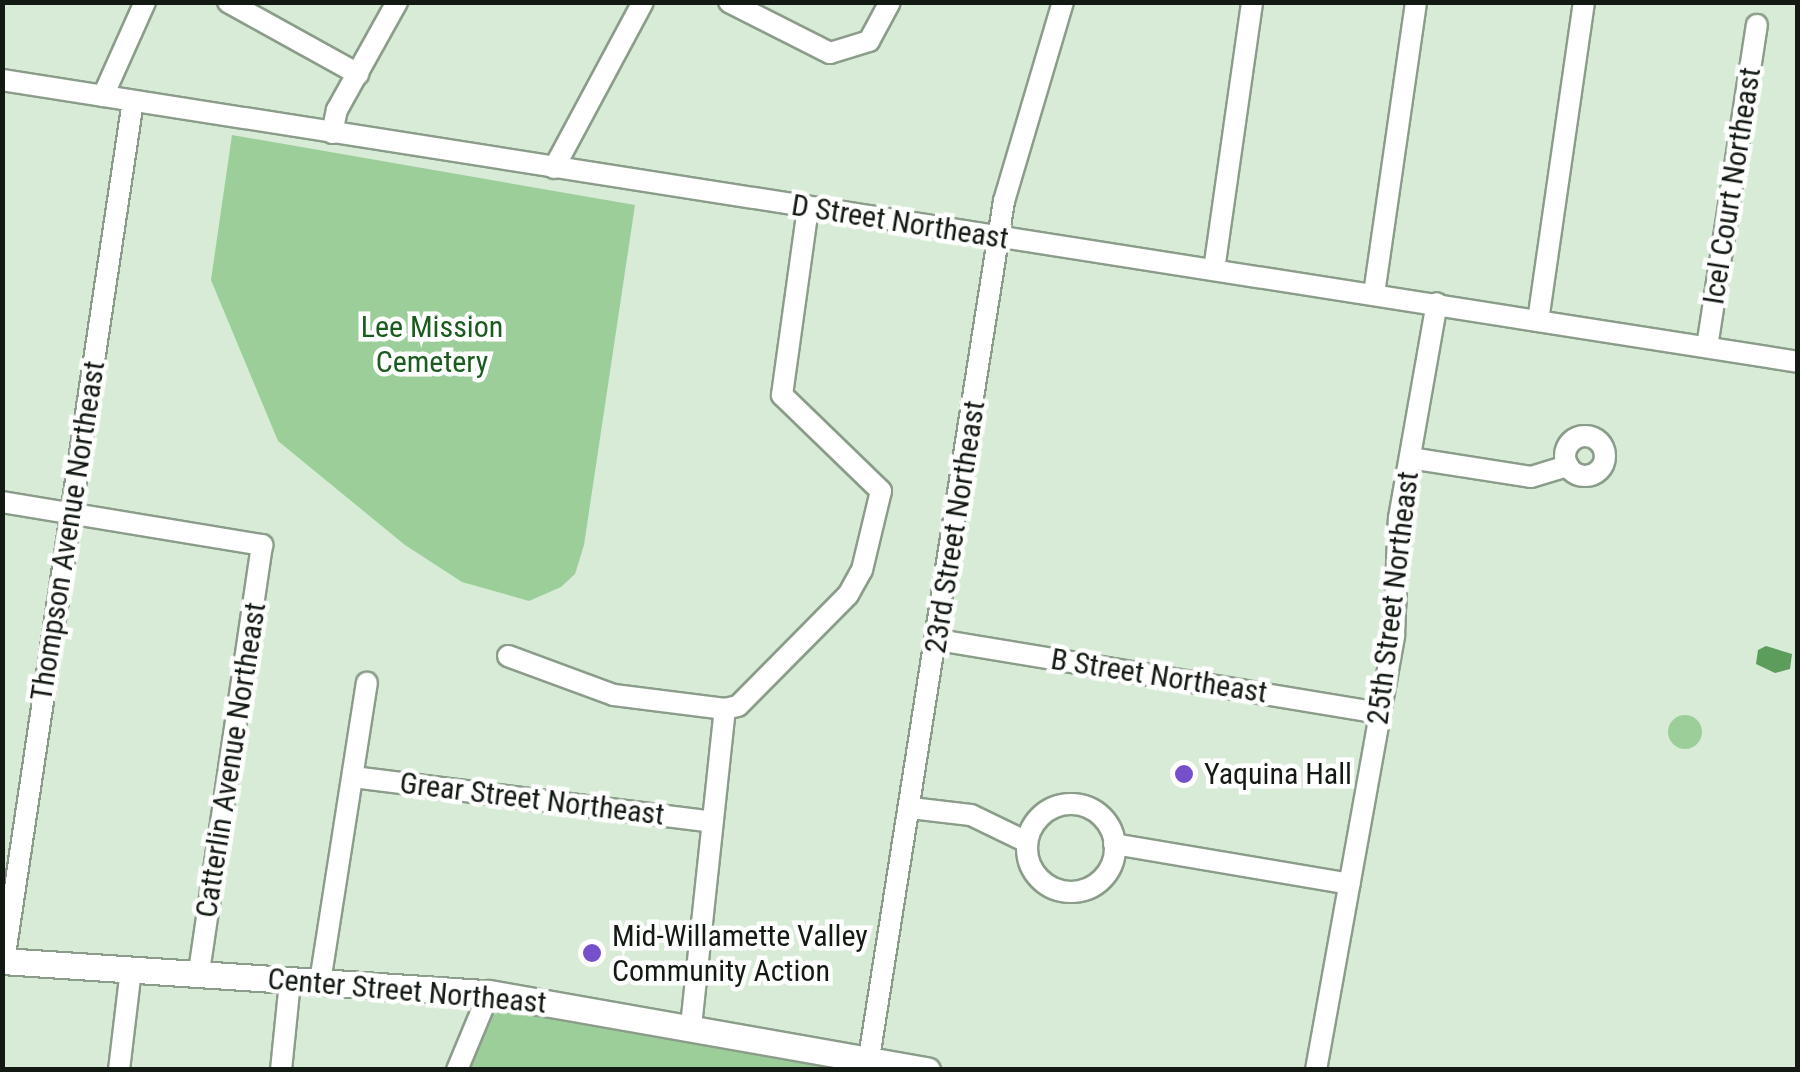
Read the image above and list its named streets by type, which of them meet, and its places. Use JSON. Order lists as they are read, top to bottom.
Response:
{
  "streets": {
    "main road": ["Center Street Northeast"],
    "street": [
      "Icel Court Northeast",
      "D Street Northeast",
      "23rd Street Northeast",
      "Thompson Avenue Northeast",
      "25th Street Northeast",
      "B Street Northeast",
      "Catterlin Avenue Northeast",
      "Grear Street Northeast"
    ]
  },
  "crossings": [
    ["Icel Court Northeast", "D Street Northeast"],
    ["D Street Northeast", "23rd Street Northeast"],
    ["D Street Northeast", "Thompson Avenue Northeast"],
    ["D Street Northeast", "25th Street Northeast"],
    ["23rd Street Northeast", "B Street Northeast"],
    ["23rd Street Northeast", "Center Street Northeast"],
    ["Thompson Avenue Northeast", "Catterlin Avenue Northeast"],
    ["Thompson Avenue Northeast", "Center Street Northeast"],
    ["25th Street Northeast", "B Street Northeast"],
    ["Catterlin Avenue Northeast", "Center Street Northeast"]
  ],
  "parks": ["Lee Mission Cemetery"],
  "places": ["Yaquina Hall", "Mid-Willamette Valley Community Action"]
}
